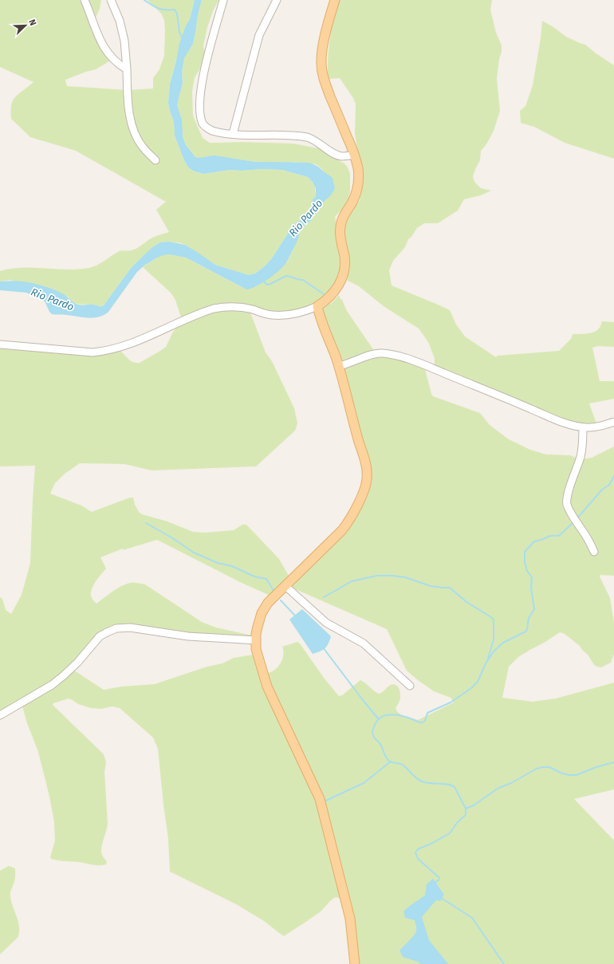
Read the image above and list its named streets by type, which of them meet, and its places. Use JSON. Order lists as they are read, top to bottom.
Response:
{
  "water": ["Rio Pardo"],
  "north": "top right"
}
